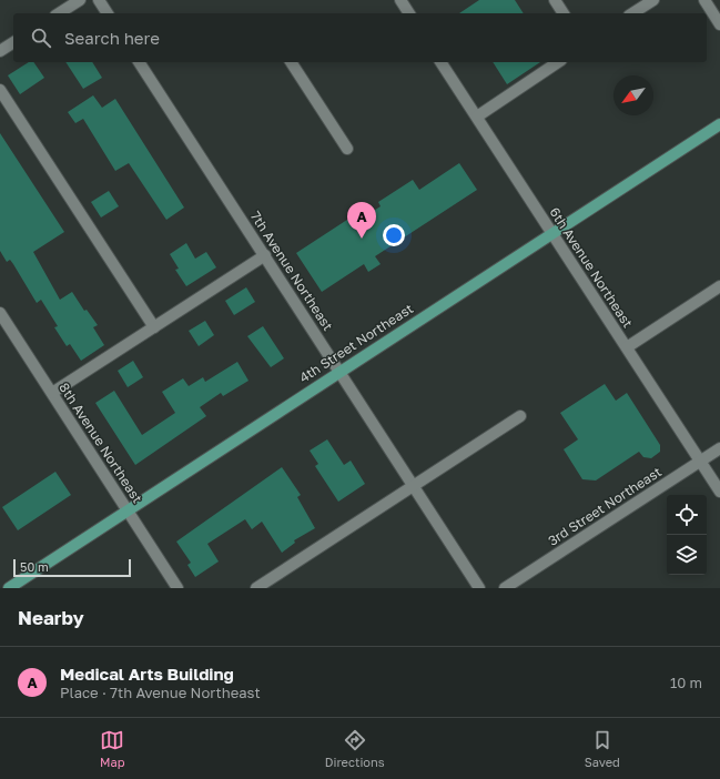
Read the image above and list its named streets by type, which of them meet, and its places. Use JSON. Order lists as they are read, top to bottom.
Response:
{
  "streets": {
    "main road": ["4th Street Northeast"],
    "street": [
      "6th Avenue Northeast",
      "7th Avenue Northeast",
      "8th Avenue Northeast",
      "3rd Street Northeast"
    ]
  },
  "crossings": [
    ["6th Avenue Northeast", "4th Street Northeast"],
    ["6th Avenue Northeast", "3rd Street Northeast"],
    ["7th Avenue Northeast", "4th Street Northeast"],
    ["4th Street Northeast", "8th Avenue Northeast"]
  ],
  "scale_bar": "50 m",
  "north": "bottom left",
  "page": {
    "search": "Search here",
    "pins": "A",
    "scale": "50 m",
    "heading": "Nearby",
    "list": [
      {
        "mark": "A",
        "name": "Medical Arts Building",
        "note": "Place · 7th Avenue Northeast",
        "value": "10 m"
      }
    ],
    "nav": ["Map", "Directions", "Saved"]
  }
}
